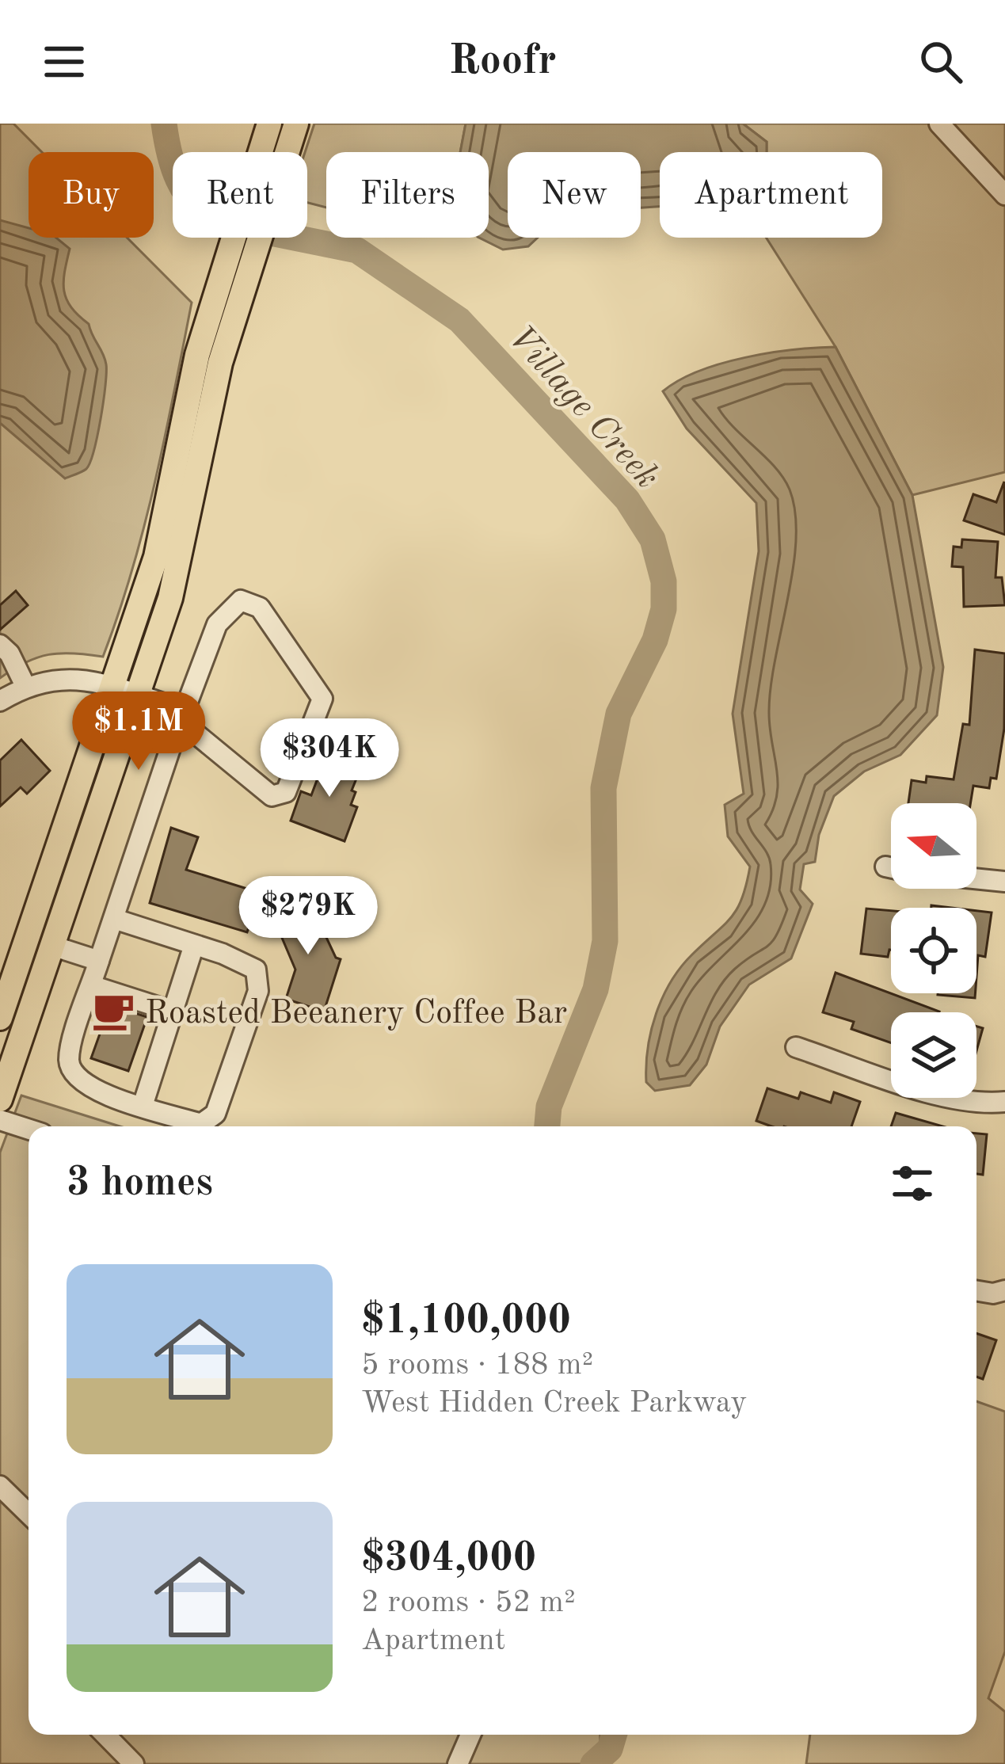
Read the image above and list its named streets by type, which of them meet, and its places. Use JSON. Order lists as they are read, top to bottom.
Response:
{
  "water": ["Village Creek"],
  "places": {
    "cafe": ["Roasted Beeanery Coffee Bar"]
  },
  "north": "left",
  "page": {
    "header": "Roofr",
    "chip": [
      "Buy",
      "Rent",
      "Filters",
      "New",
      "Apartment"
    ],
    "price": ["$1.1M", "$304K", "$279K"],
    "heading": "3 homes",
    "list": [
      {
        "name": "$1,100,000",
        "note": "5 rooms · 188 m² · West Hidden Creek Parkway"
      },
      {
        "name": "$304,000",
        "note": "2 rooms · 52 m² · Apartment"
      }
    ]
  }
}
